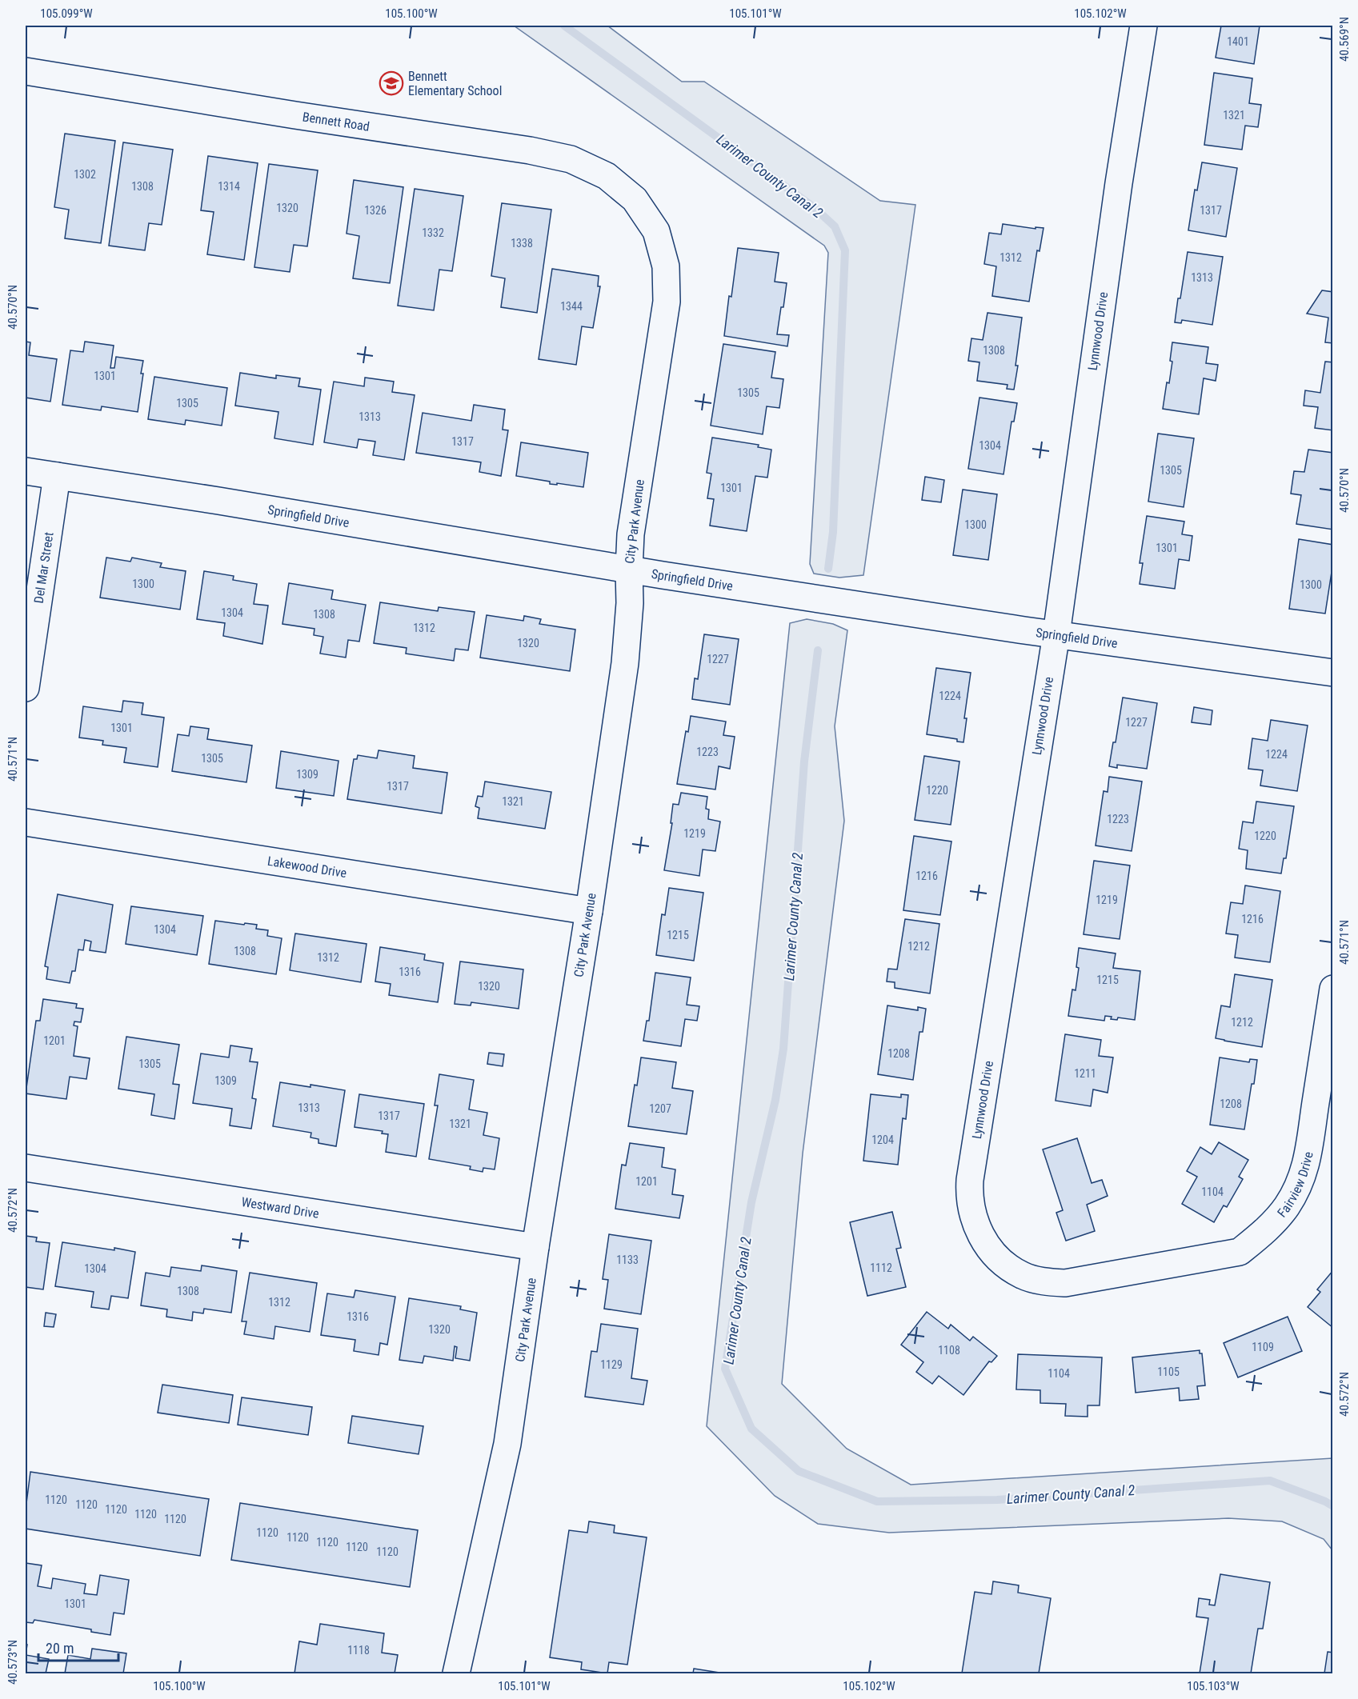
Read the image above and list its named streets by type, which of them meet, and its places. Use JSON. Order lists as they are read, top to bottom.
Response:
{
  "streets": {
    "street": [
      "Bennett Road",
      "Lynnwood Drive",
      "Springfield Drive",
      "City Park Avenue",
      "Del Mar Street",
      "Lakewood Drive",
      "Fairview Drive",
      "Westward Drive"
    ]
  },
  "crossings": [
    ["Bennett Road", "City Park Avenue"],
    ["Lynnwood Drive", "Springfield Drive"],
    ["Lynnwood Drive", "Fairview Drive"],
    ["Springfield Drive", "City Park Avenue"],
    ["Springfield Drive", "Del Mar Street"],
    ["City Park Avenue", "Lakewood Drive"],
    ["City Park Avenue", "Westward Drive"]
  ],
  "water": ["Larimer County Canal 2"],
  "places": {
    "school or university": ["Bennett Elementary School"]
  },
  "house_numbers": [
    "1401",
    "1321",
    "1302",
    "1308",
    "1314",
    "1320",
    "1326",
    "1317",
    "1332",
    "1338",
    "1312",
    "1313",
    "1344",
    "1308",
    "1301",
    "1305",
    "1305",
    "1313",
    "1317",
    "1304",
    "1305",
    "1301",
    "1300",
    "1301",
    "1300",
    "1300",
    "1304",
    "1308",
    "1312",
    "1320",
    "1227",
    "1224",
    "1227",
    "1301",
    "1223",
    "1224",
    "1305",
    "1309",
    "1317",
    "1220",
    "1321",
    "1223",
    "1219",
    "1220",
    "1216",
    "1219",
    "1216",
    "1304",
    "1215",
    "1212",
    "1308",
    "1312",
    "1316",
    "1215",
    "1320",
    "1212",
    "1201",
    "1208",
    "1305",
    "1211",
    "1309",
    "1208",
    "1313",
    "1207",
    "1317",
    "1321",
    "1204",
    "1201",
    "1104",
    "1133",
    "1112",
    "1304",
    "1308",
    "1312",
    "1316",
    "1320",
    "1109",
    "1108",
    "1129",
    "1105",
    "1104",
    "1120",
    "1120",
    "1120",
    "1120",
    "1120",
    "1120",
    "1120",
    "1120",
    "1120",
    "1120",
    "1301",
    "1118"
  ],
  "scale_bar": "20 m",
  "coordinates": [
    "105.099°W",
    "105.100°W",
    "105.101°W",
    "105.102°W",
    "40.569°N",
    "40.570°N",
    "40.571°N",
    "40.572°N",
    "40.573°N",
    "105.103°W"
  ]
}
